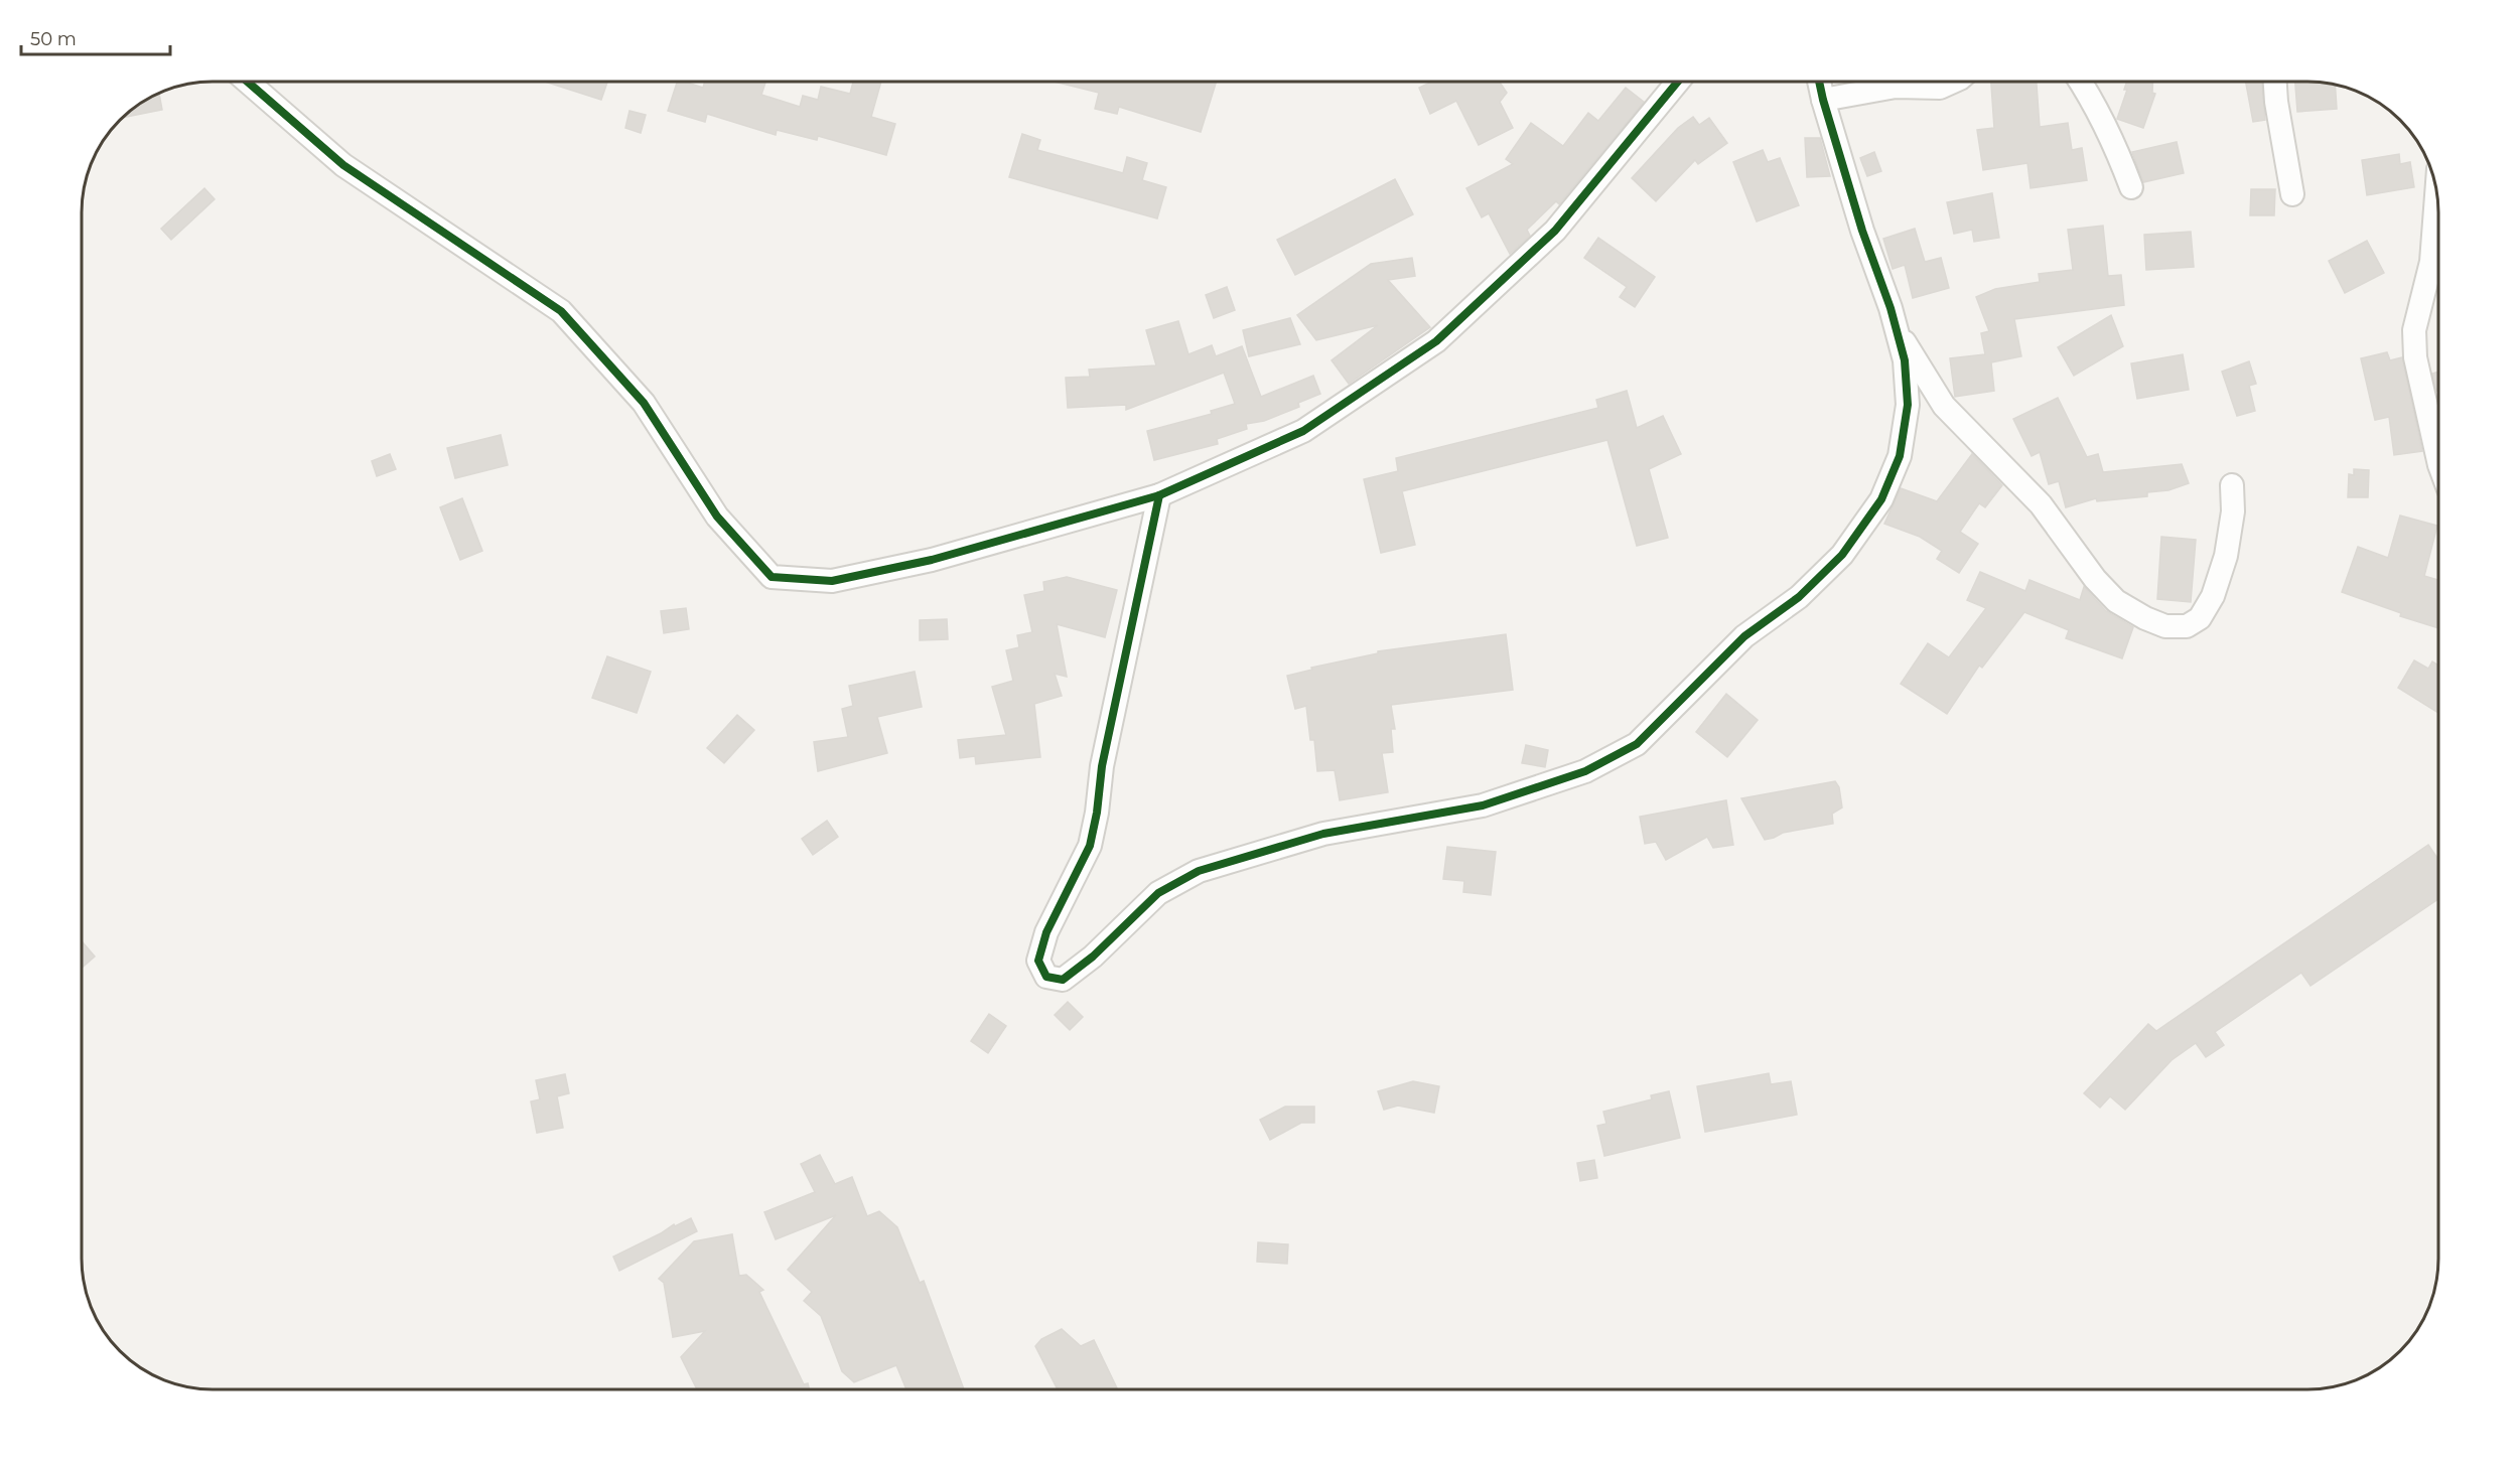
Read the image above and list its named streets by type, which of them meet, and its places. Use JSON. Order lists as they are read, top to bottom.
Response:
{
  "scale_bar": "50 m"
}
